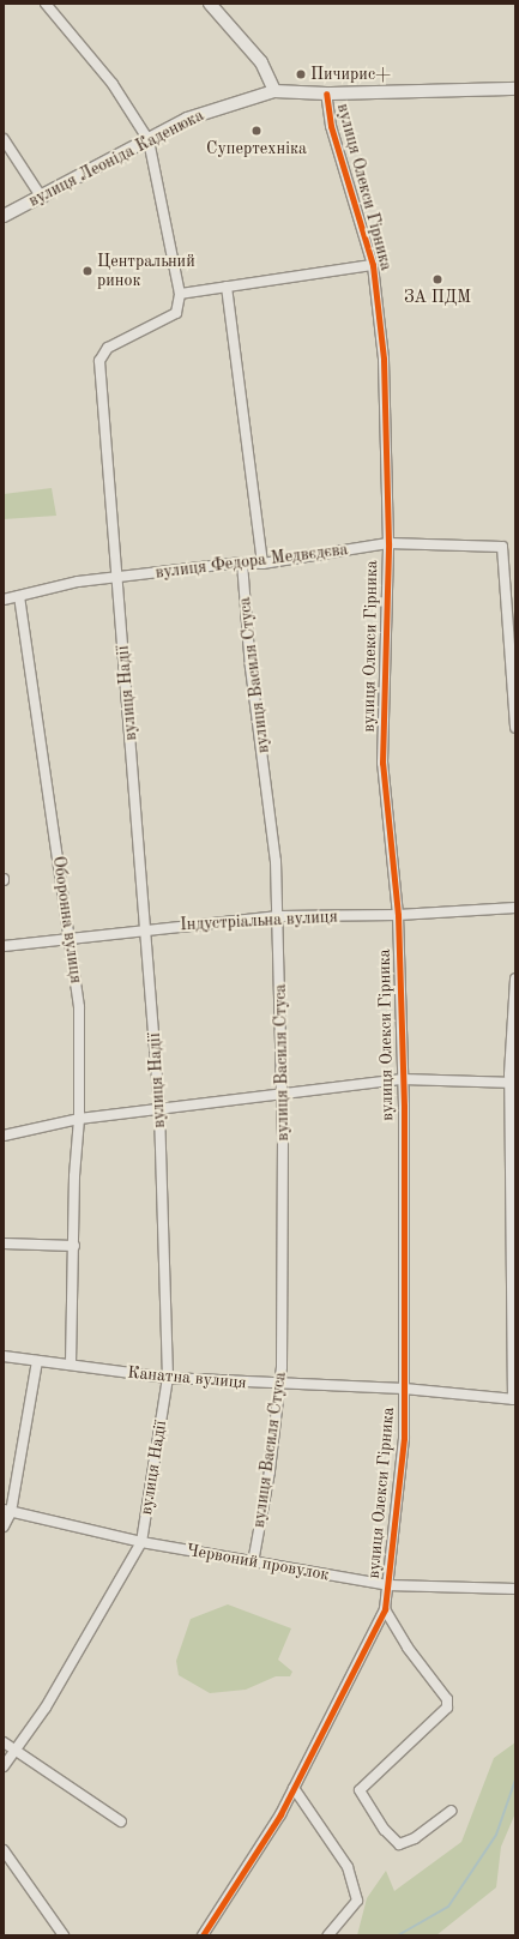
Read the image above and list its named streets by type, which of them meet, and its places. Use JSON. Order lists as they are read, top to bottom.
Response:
{
  "streets": {
    "street": [
      "вулиця Леоніда Каденюка",
      "вулиця Олекси Гірника",
      "вулиця Федора Медвєдєва",
      "вулиця Василя Стуса",
      "вулиця Надії",
      "Оборонна вулиця",
      "Індустріальна вулиця",
      "Канатна вулиця",
      "Червоний провулок"
    ]
  },
  "crossings": [
    ["вулиця Леоніда Каденюка", "вулиця Олекси Гірника"],
    ["вулиця Олекси Гірника", "вулиця Федора Медвєдєва"],
    ["вулиця Олекси Гірника", "Індустріальна вулиця"],
    ["вулиця Олекси Гірника", "Канатна вулиця"],
    ["вулиця Олекси Гірника", "Червоний провулок"],
    ["вулиця Федора Медвєдєва", "вулиця Василя Стуса"],
    ["вулиця Федора Медвєдєва", "вулиця Надії"],
    ["вулиця Федора Медвєдєва", "Оборонна вулиця"],
    ["вулиця Василя Стуса", "Індустріальна вулиця"],
    ["вулиця Василя Стуса", "Канатна вулиця"],
    ["вулиця Василя Стуса", "Червоний провулок"],
    ["вулиця Надії", "Індустріальна вулиця"],
    ["вулиця Надії", "Канатна вулиця"],
    ["вулиця Надії", "Червоний провулок"],
    ["Оборонна вулиця", "Індустріальна вулиця"],
    ["Оборонна вулиця", "Канатна вулиця"]
  ],
  "places": [
    "Пичирис+",
    "Супертехніка",
    "Центральний ринок",
    "ЗА ПДМ"
  ]
}
